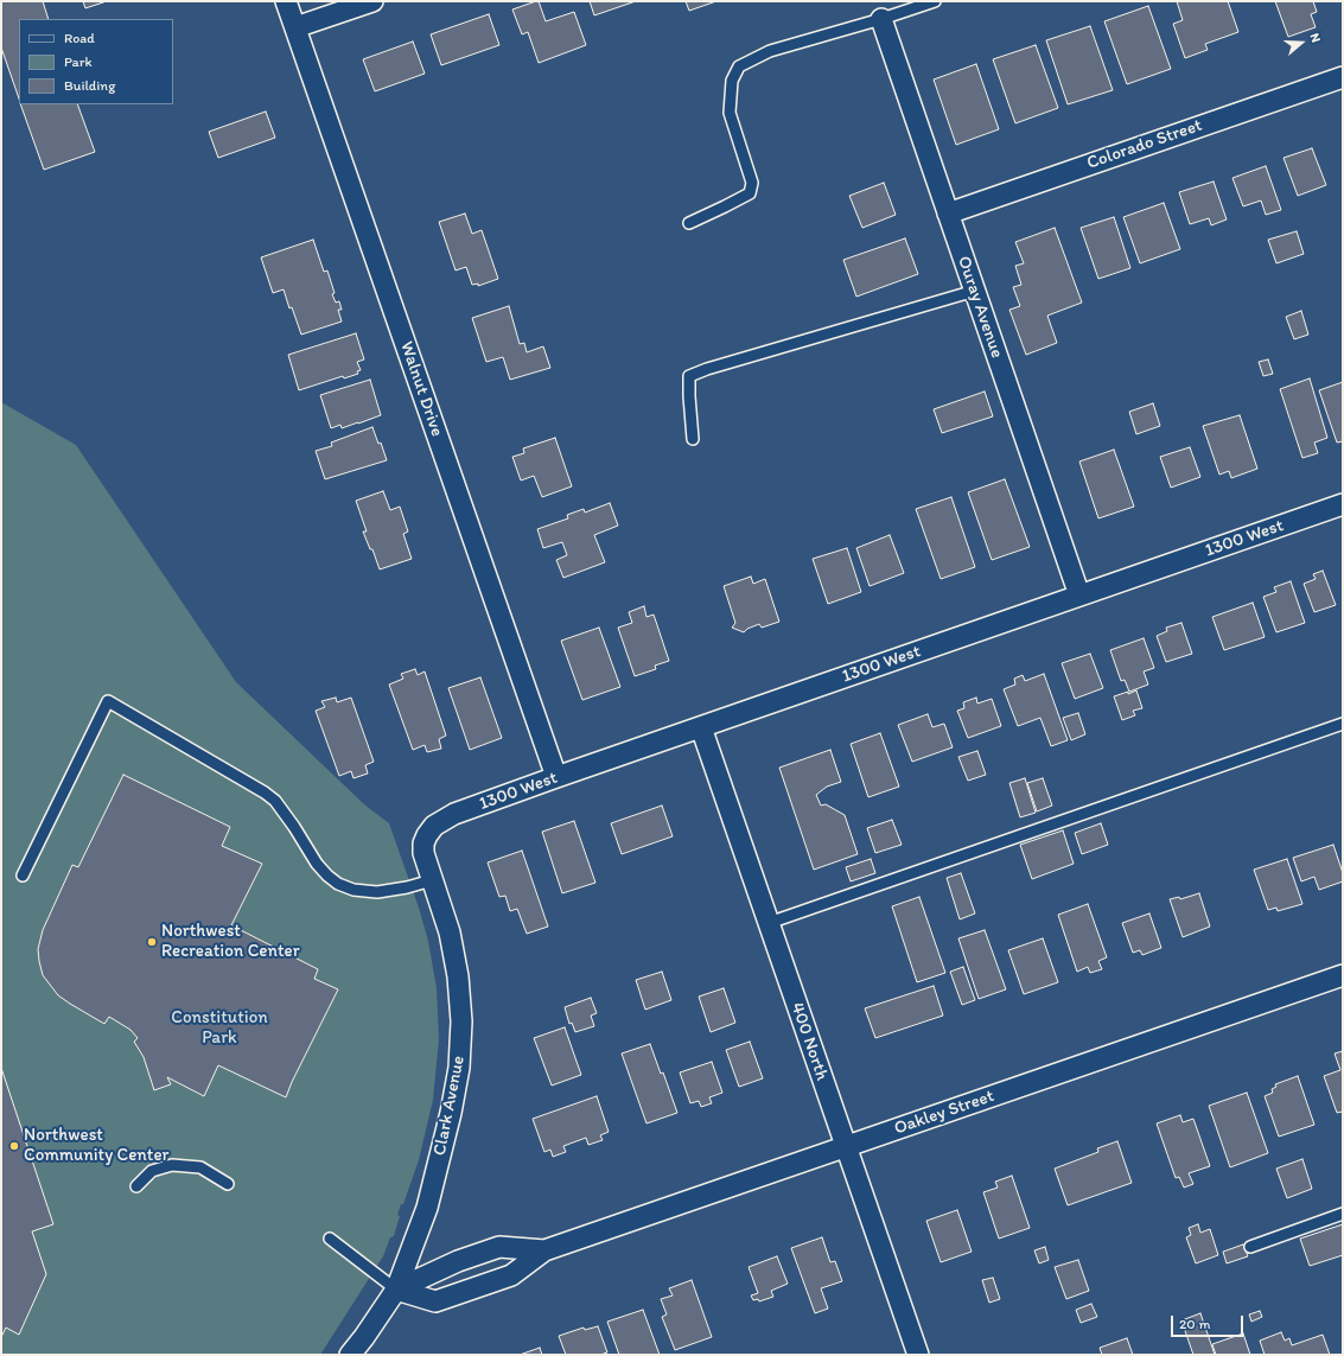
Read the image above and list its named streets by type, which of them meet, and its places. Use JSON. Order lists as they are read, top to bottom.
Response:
{
  "streets": {
    "street": [
      "Colorado Street",
      "Ouray Avenue",
      "Walnut Drive",
      "1300 West",
      "400 North",
      "Clark Avenue",
      "Oakley Street"
    ]
  },
  "crossings": [
    ["Colorado Street", "Ouray Avenue"],
    ["Ouray Avenue", "1300 West"],
    ["Walnut Drive", "1300 West"],
    ["1300 West", "400 North"],
    ["1300 West", "Clark Avenue"],
    ["400 North", "Oakley Street"],
    ["Clark Avenue", "Oakley Street"]
  ],
  "parks": ["Constitution Park"],
  "places": ["Northwest Recreation Center", "Northwest Community Center"],
  "legend": ["Road", "Park", "Building"],
  "scale_bar": "20 m",
  "north": "right"
}
